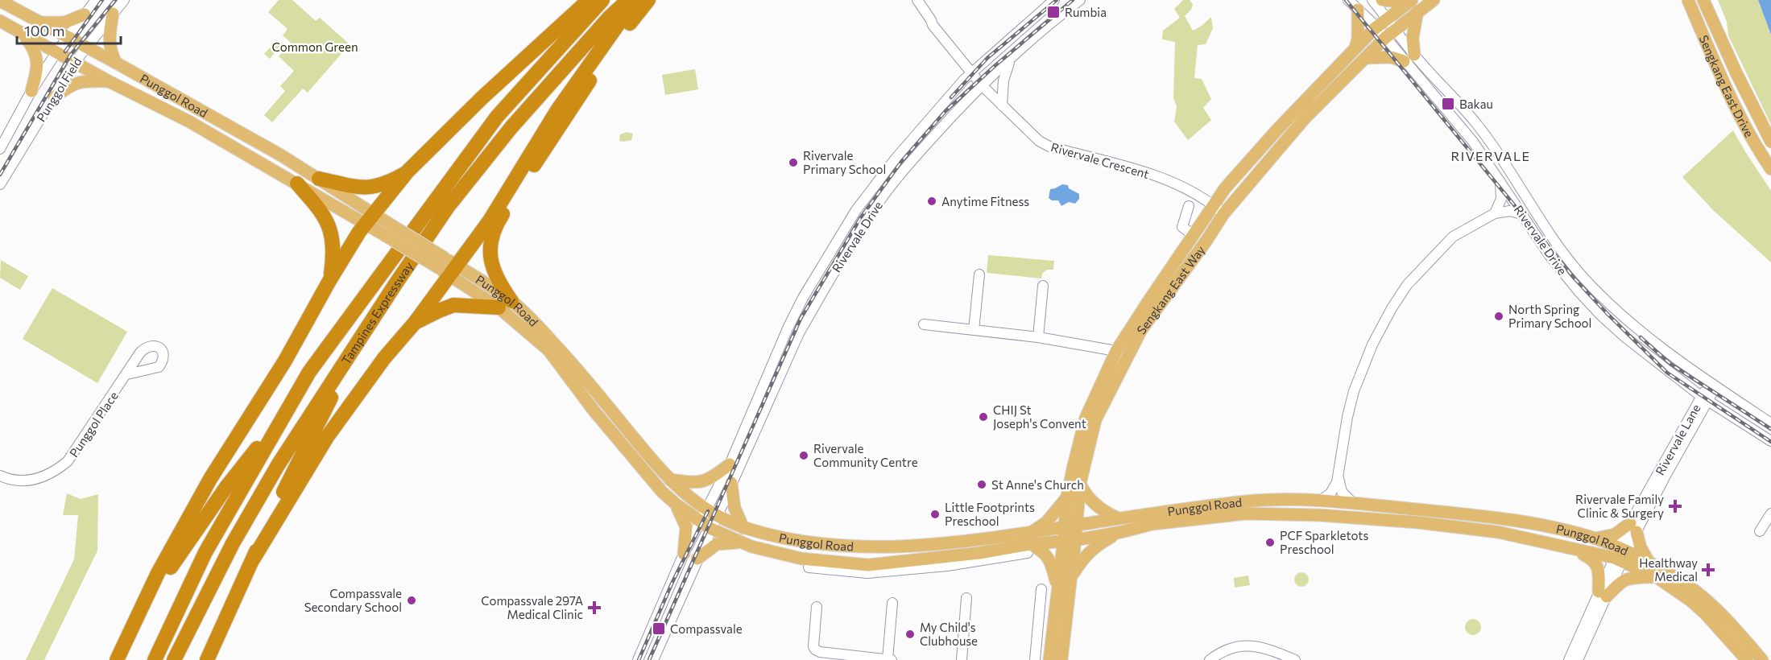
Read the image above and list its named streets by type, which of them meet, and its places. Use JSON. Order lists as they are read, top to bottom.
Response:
{
  "streets": {
    "highway": ["Tampines Expressway"],
    "main road": ["Sengkang East Drive", "Punggol Road", "Sengkang East Way"],
    "street": [
      "Punggol Field",
      "Rivervale Crescent",
      "Rivervale Drive",
      "Punggol Place",
      "Rivervale Lane"
    ]
  },
  "crossings": [
    ["Punggol Field", "Punggol Road"],
    ["Punggol Road", "Rivervale Drive"],
    ["Punggol Road", "Sengkang East Way"],
    ["Punggol Road", "Rivervale Lane"],
    ["Rivervale Crescent", "Rivervale Drive"],
    ["Rivervale Crescent", "Sengkang East Way"],
    ["Rivervale Drive", "Sengkang East Way"],
    ["Rivervale Drive", "Rivervale Lane"]
  ],
  "districts": ["RIVERVALE"],
  "parks": ["Common Green"],
  "places": {
    "transit": ["Rumbia", "Bakau", "Compassvale"],
    "other": [
      "Rivervale Primary School",
      "Anytime Fitness",
      "North Spring Primary School",
      "CHIJ St Joseph's Convent",
      "Rivervale Community Centre",
      "St Anne's Church",
      "Little Footprints Preschool",
      "PCF Sparkletots Preschool",
      "Compassvale Secondary School",
      "My Child's Clubhouse"
    ],
    "health": ["Rivervale Family Clinic & Surgery", "Healthway Medical", "Compassvale 297A Medical Clinic"]
  },
  "scale_bar": "100 m"
}
